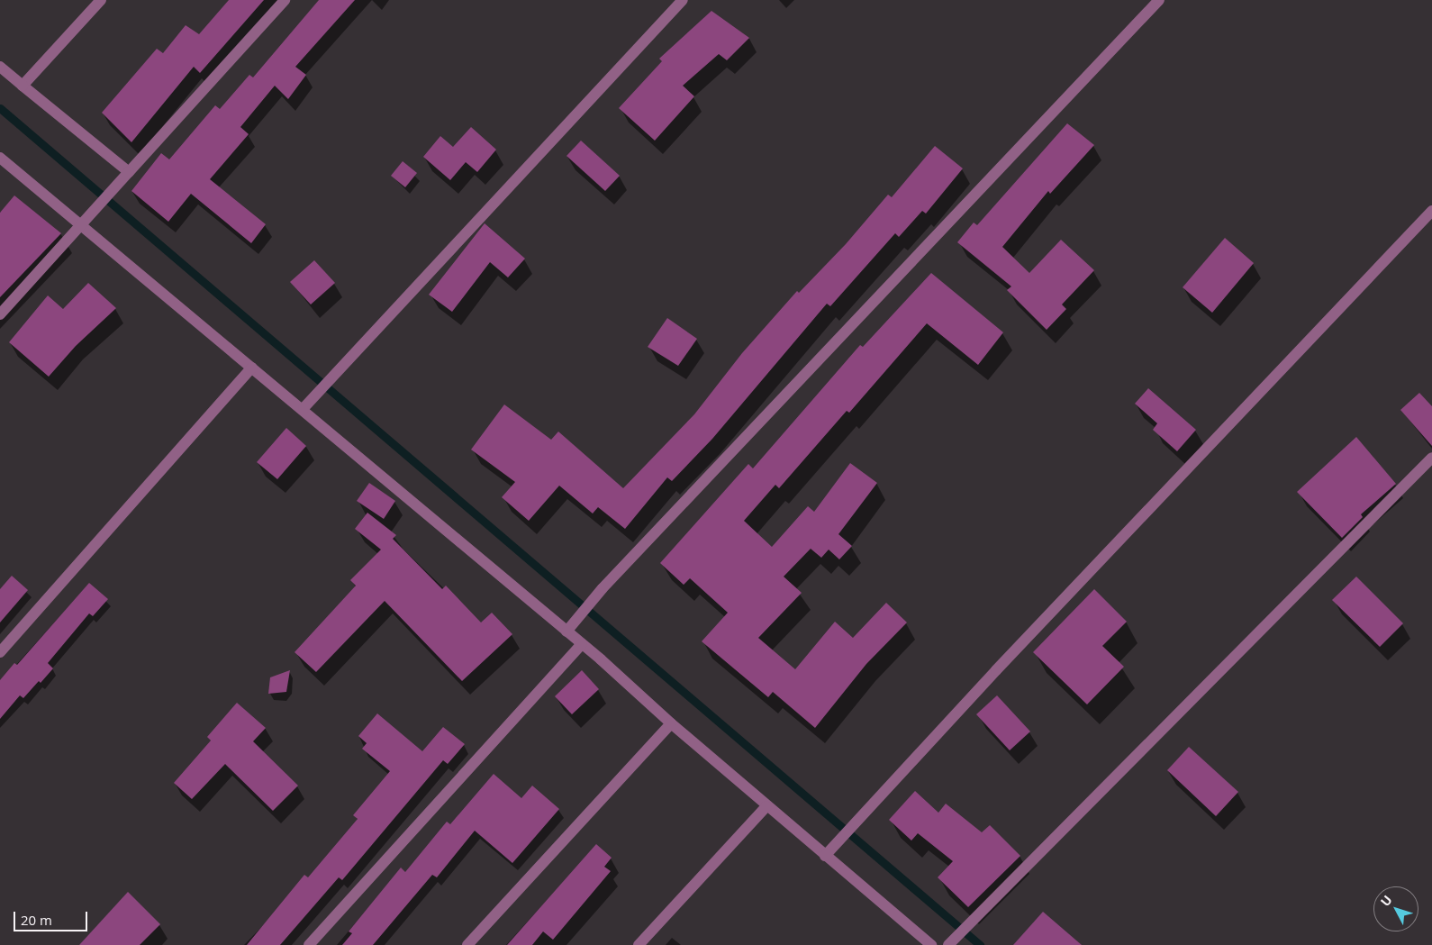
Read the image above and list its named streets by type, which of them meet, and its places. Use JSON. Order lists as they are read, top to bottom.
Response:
{
  "scale_bar": "20 m",
  "north": "top left"
}
